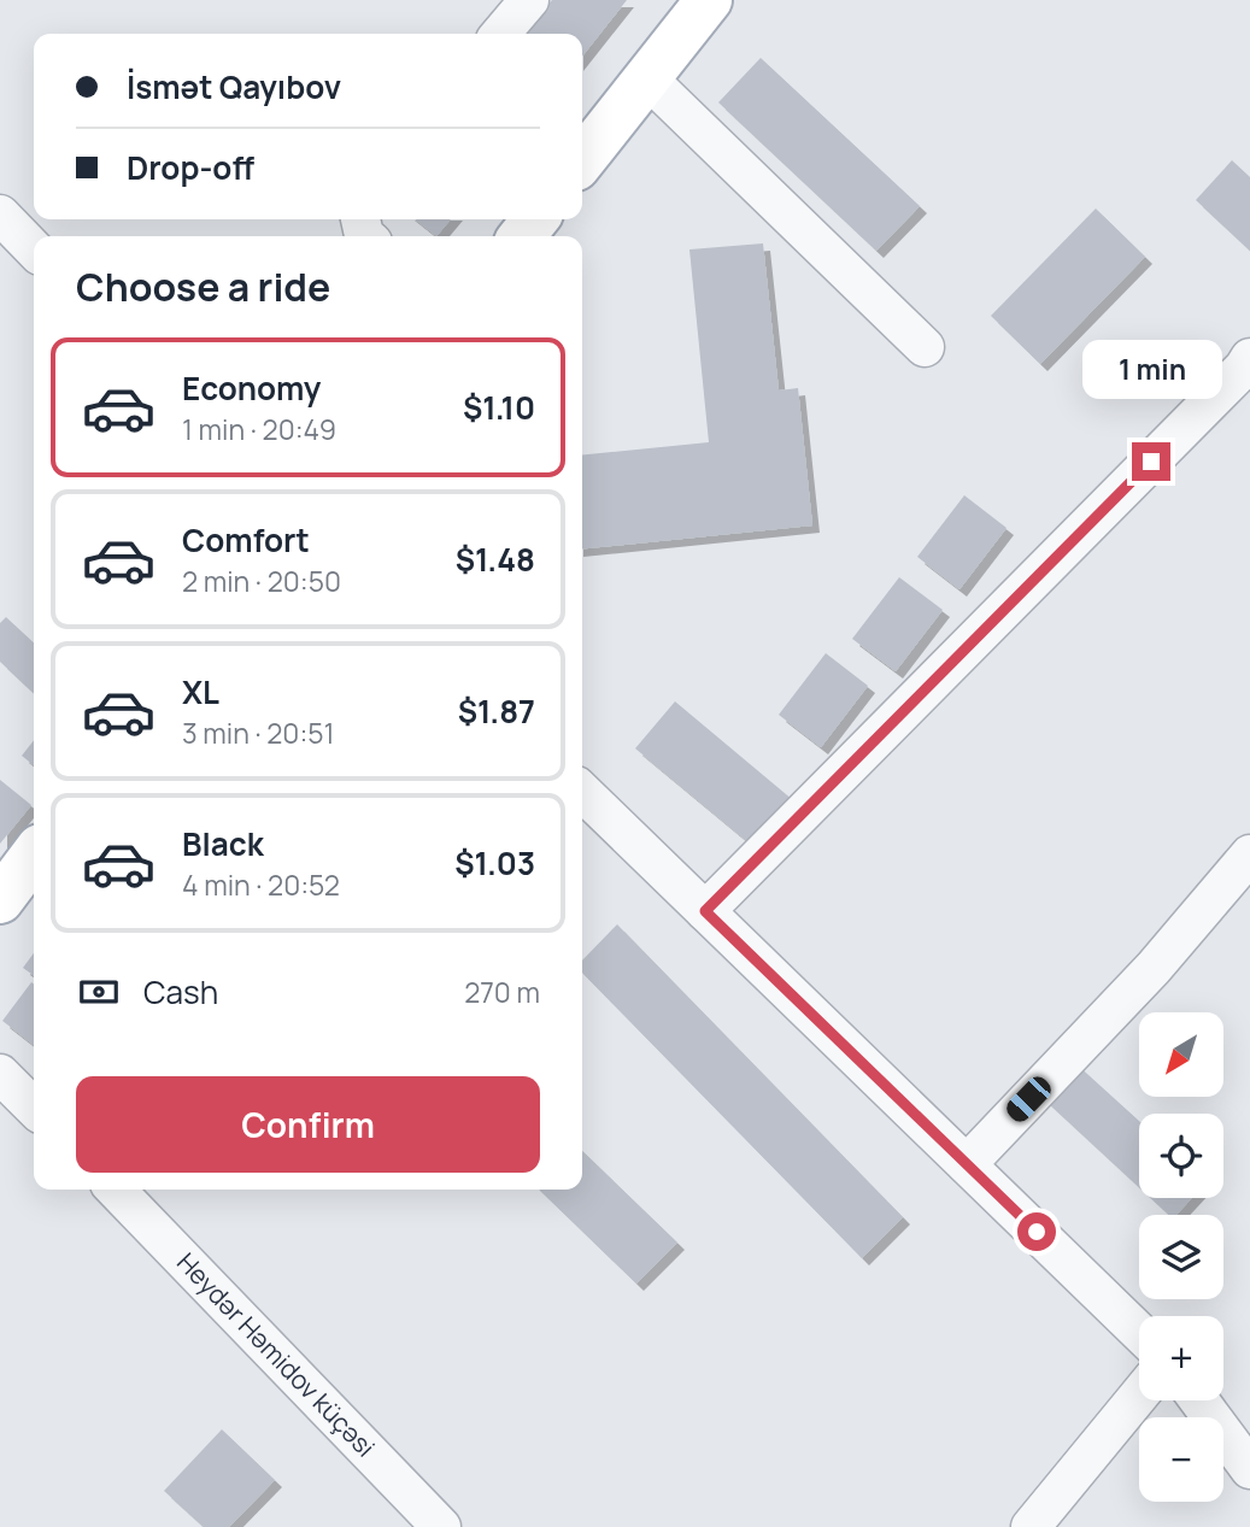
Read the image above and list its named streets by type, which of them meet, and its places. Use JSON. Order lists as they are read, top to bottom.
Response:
{
  "streets": {
    "street": ["Heydər Həmidov küçəsi"]
  },
  "north": "bottom left",
  "page": {
    "banner": ["İsmət Qayıbov", "Drop-off"],
    "heading": "Choose a ride",
    "list": [
      {
        "name": "Economy",
        "note": "1 min · 20:49",
        "value": "$1.10"
      },
      {
        "name": "Comfort",
        "note": "2 min · 20:50",
        "value": "$1.48"
      },
      {
        "name": "XL",
        "note": "3 min · 20:51",
        "value": "$1.87"
      },
      {
        "name": "Black",
        "note": "4 min · 20:52",
        "value": "$1.03"
      }
    ],
    "bubble": "1 min",
    "pay": ["Cash", "270 m"],
    "map_buttons": ["+", "−"],
    "buttons": "Confirm"
  }
}
